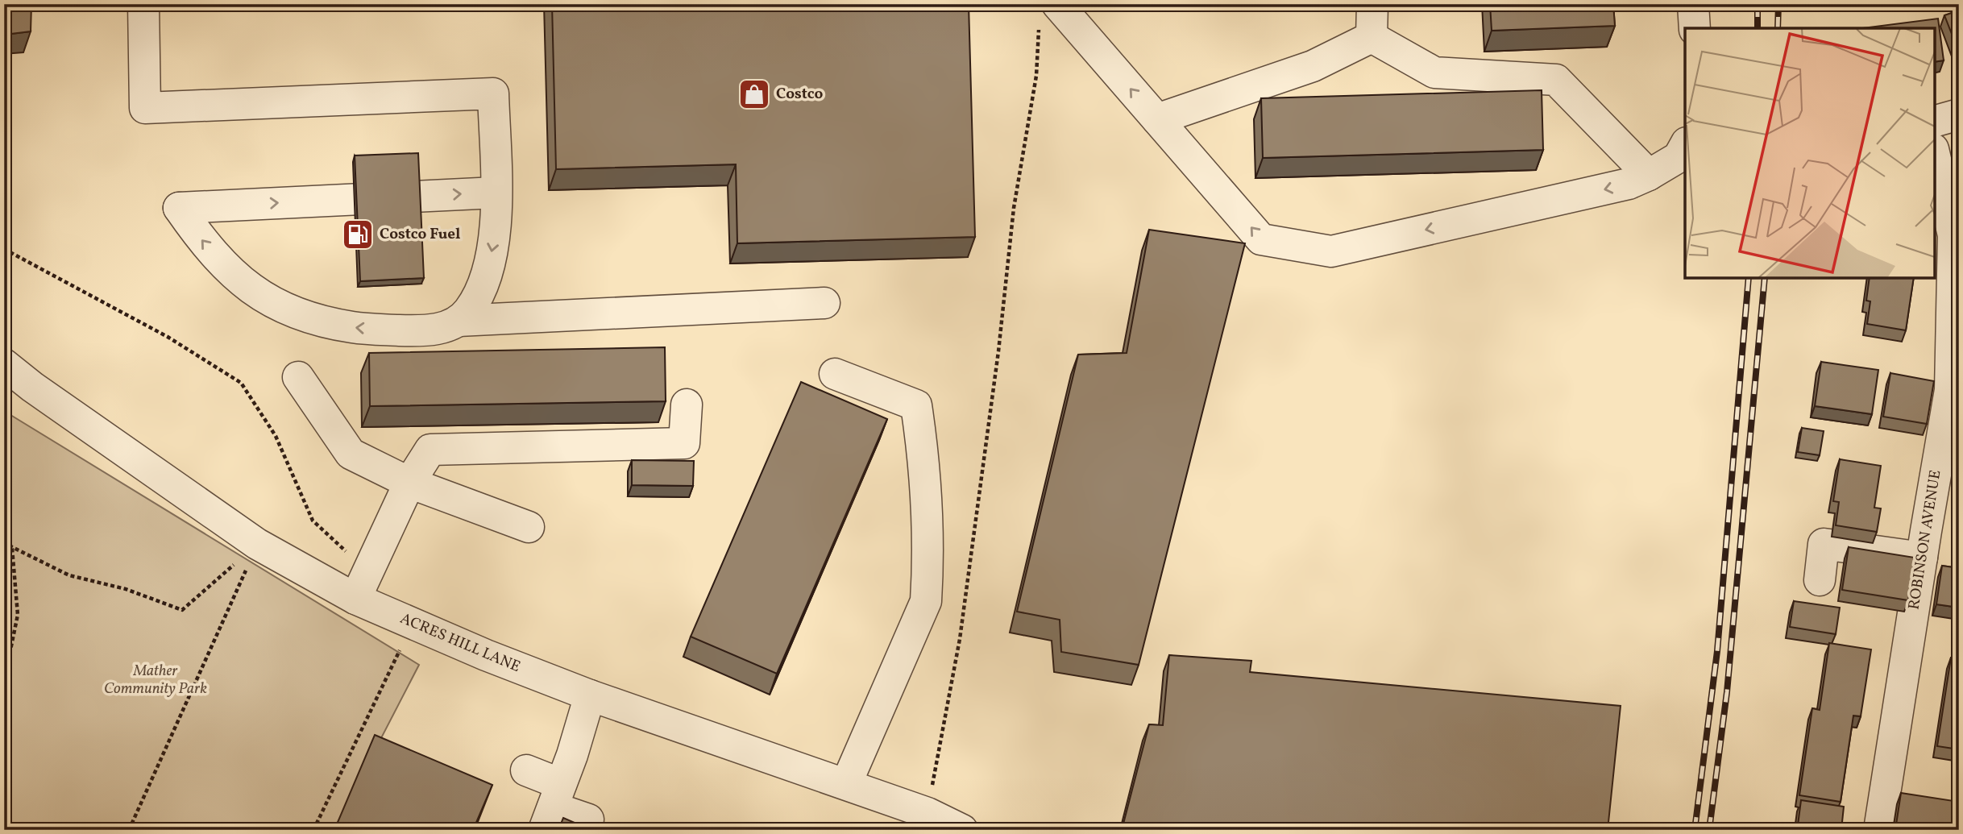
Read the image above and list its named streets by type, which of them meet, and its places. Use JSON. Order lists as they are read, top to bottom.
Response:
{
  "streets": {
    "street": ["ROBINSON AVENUE", "ACRES HILL LANE"]
  },
  "parks": ["Mather Community Park"],
  "places": {
    "shop": ["Costco"],
    "fuel station": ["Costco Fuel"]
  }
}
